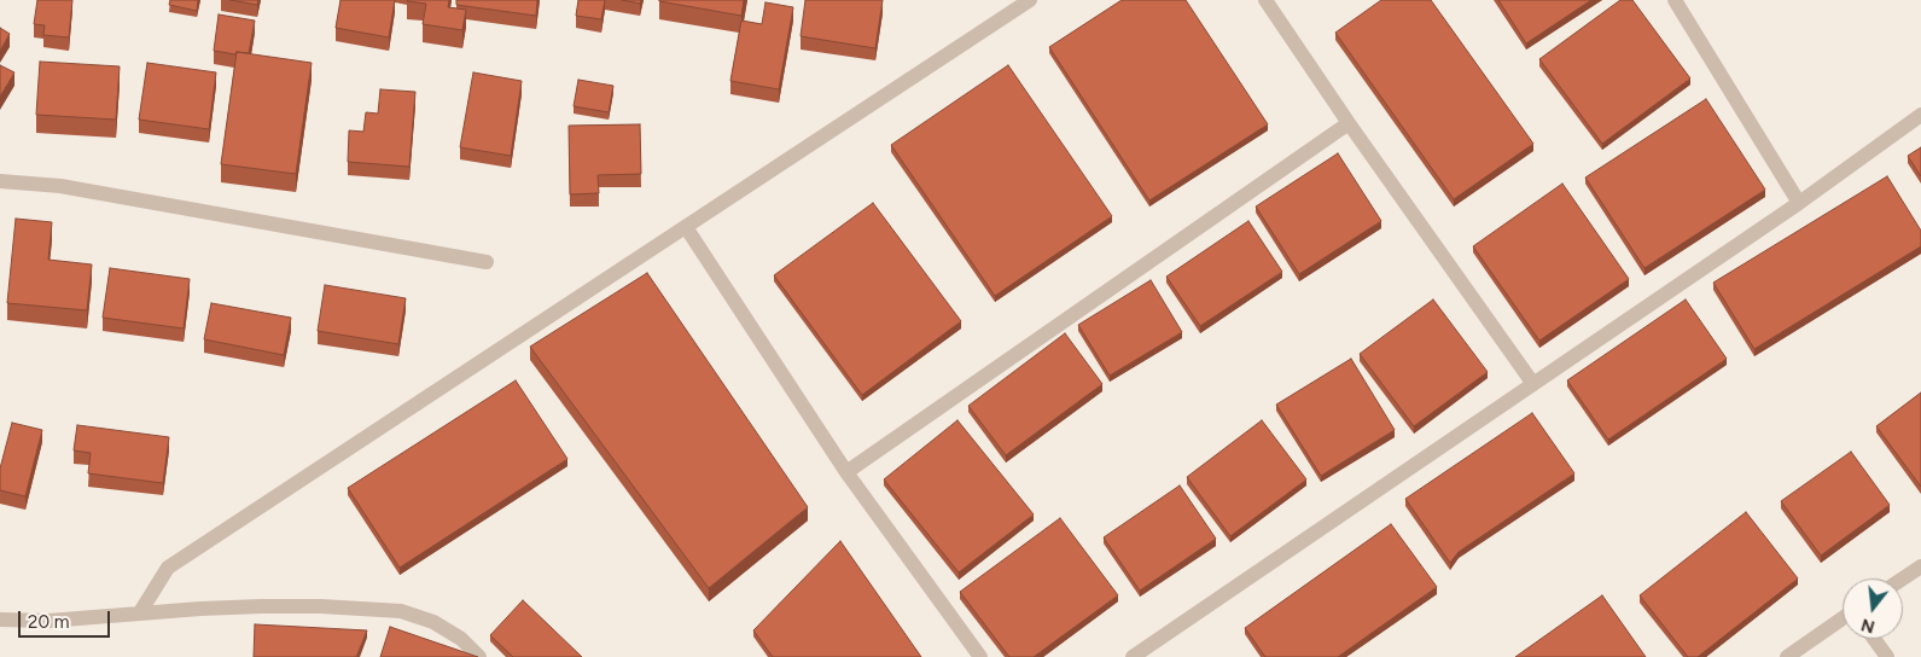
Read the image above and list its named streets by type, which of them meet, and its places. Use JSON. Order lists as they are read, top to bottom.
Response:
{
  "scale_bar": "20 m",
  "north": "bottom"
}
